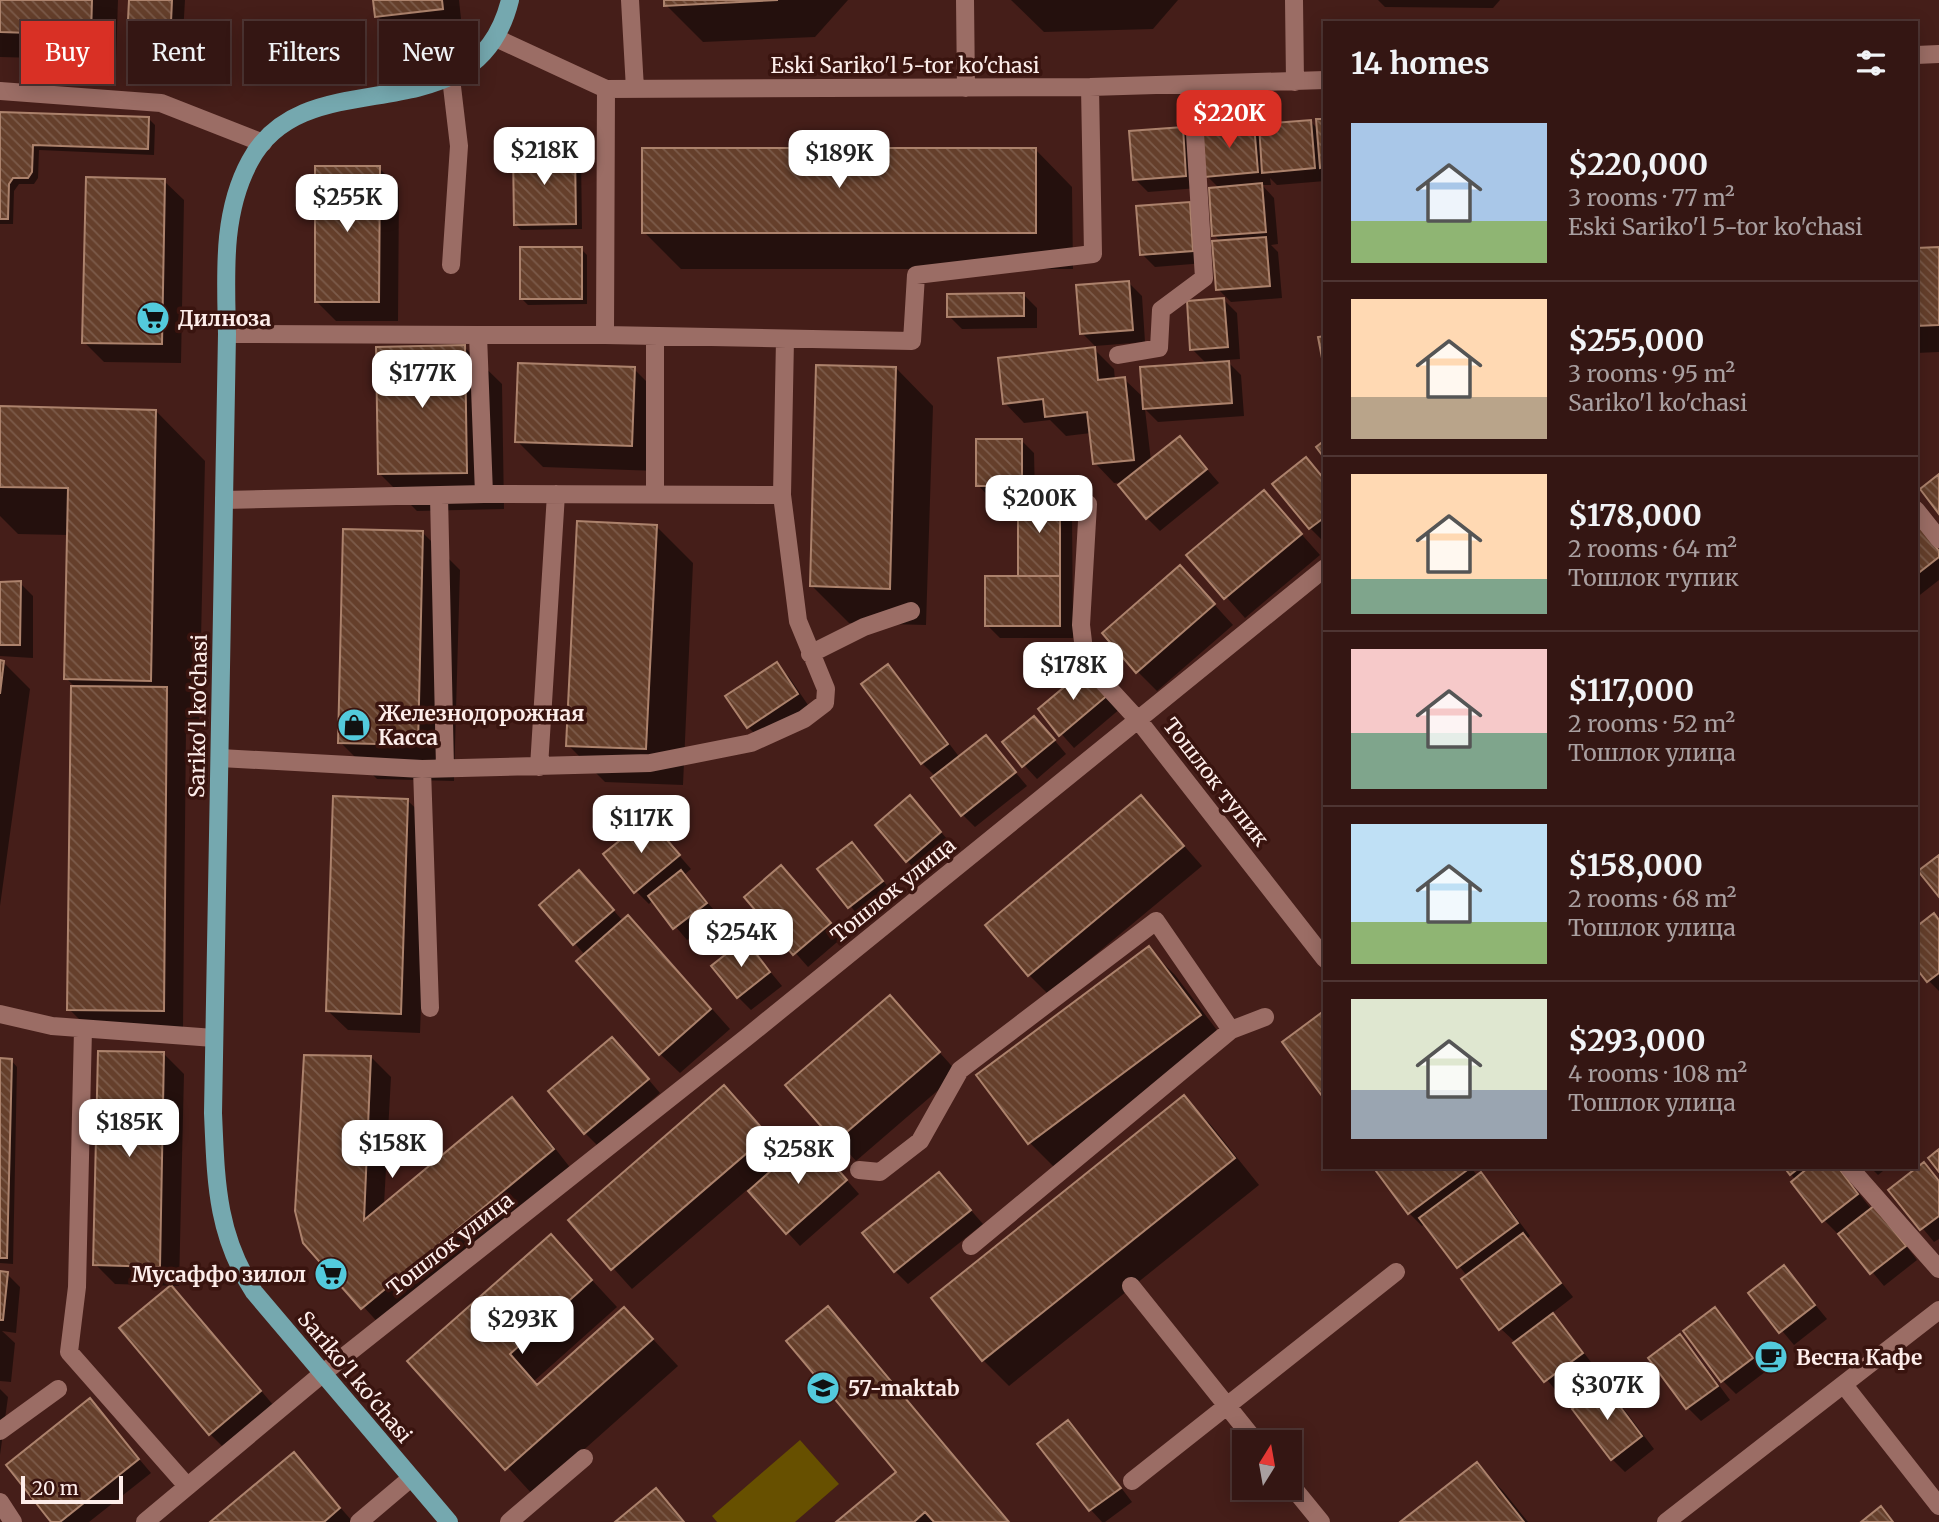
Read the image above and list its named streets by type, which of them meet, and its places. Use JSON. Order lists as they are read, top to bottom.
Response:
{
  "streets": {
    "main road": ["Sariko'l ko'chasi"],
    "street": ["Eski Sariko'l 5-tor ko'chasi", "Тошлок тупик", "Тошлок улица"]
  },
  "crossings": [
    ["Eski Sariko'l 5-tor ko'chasi", "Sariko'l ko'chasi"],
    ["Sariko'l ko'chasi", "Тошлок улица"],
    ["Тошлок тупик", "Тошлок улица"]
  ],
  "places": {
    "supermarket": ["Дилноза", "Мусаффо зилол"],
    "shop": ["Железнодорожная Касса"],
    "cafe": ["Весна Кафе"],
    "school or university": ["57-maktab"]
  },
  "scale_bar": "20 m",
  "north": "top",
  "page": {
    "chip": [
      "Buy",
      "Rent",
      "Filters",
      "New"
    ],
    "heading": "14 homes",
    "price": [
      "$220K",
      "$218K",
      "$189K",
      "$255K",
      "$177K",
      "$200K",
      "$178K",
      "$117K",
      "$254K",
      "$185K",
      "$158K",
      "$258K",
      "$293K",
      "$307K"
    ],
    "list": [
      {
        "name": "$220,000",
        "note": "3 rooms · 77 m² · Eski Sariko'l 5-tor ko'chasi"
      },
      {
        "name": "$255,000",
        "note": "3 rooms · 95 m² · Sariko'l ko'chasi"
      },
      {
        "name": "$178,000",
        "note": "2 rooms · 64 m² · Тошлок тупик"
      },
      {
        "name": "$117,000",
        "note": "2 rooms · 52 m² · Тошлок улица"
      },
      {
        "name": "$158,000",
        "note": "2 rooms · 68 m² · Тошлок улица"
      },
      {
        "name": "$293,000",
        "note": "4 rooms · 108 m² · Тошлок улица"
      }
    ],
    "scale": "20 m"
  }
}
